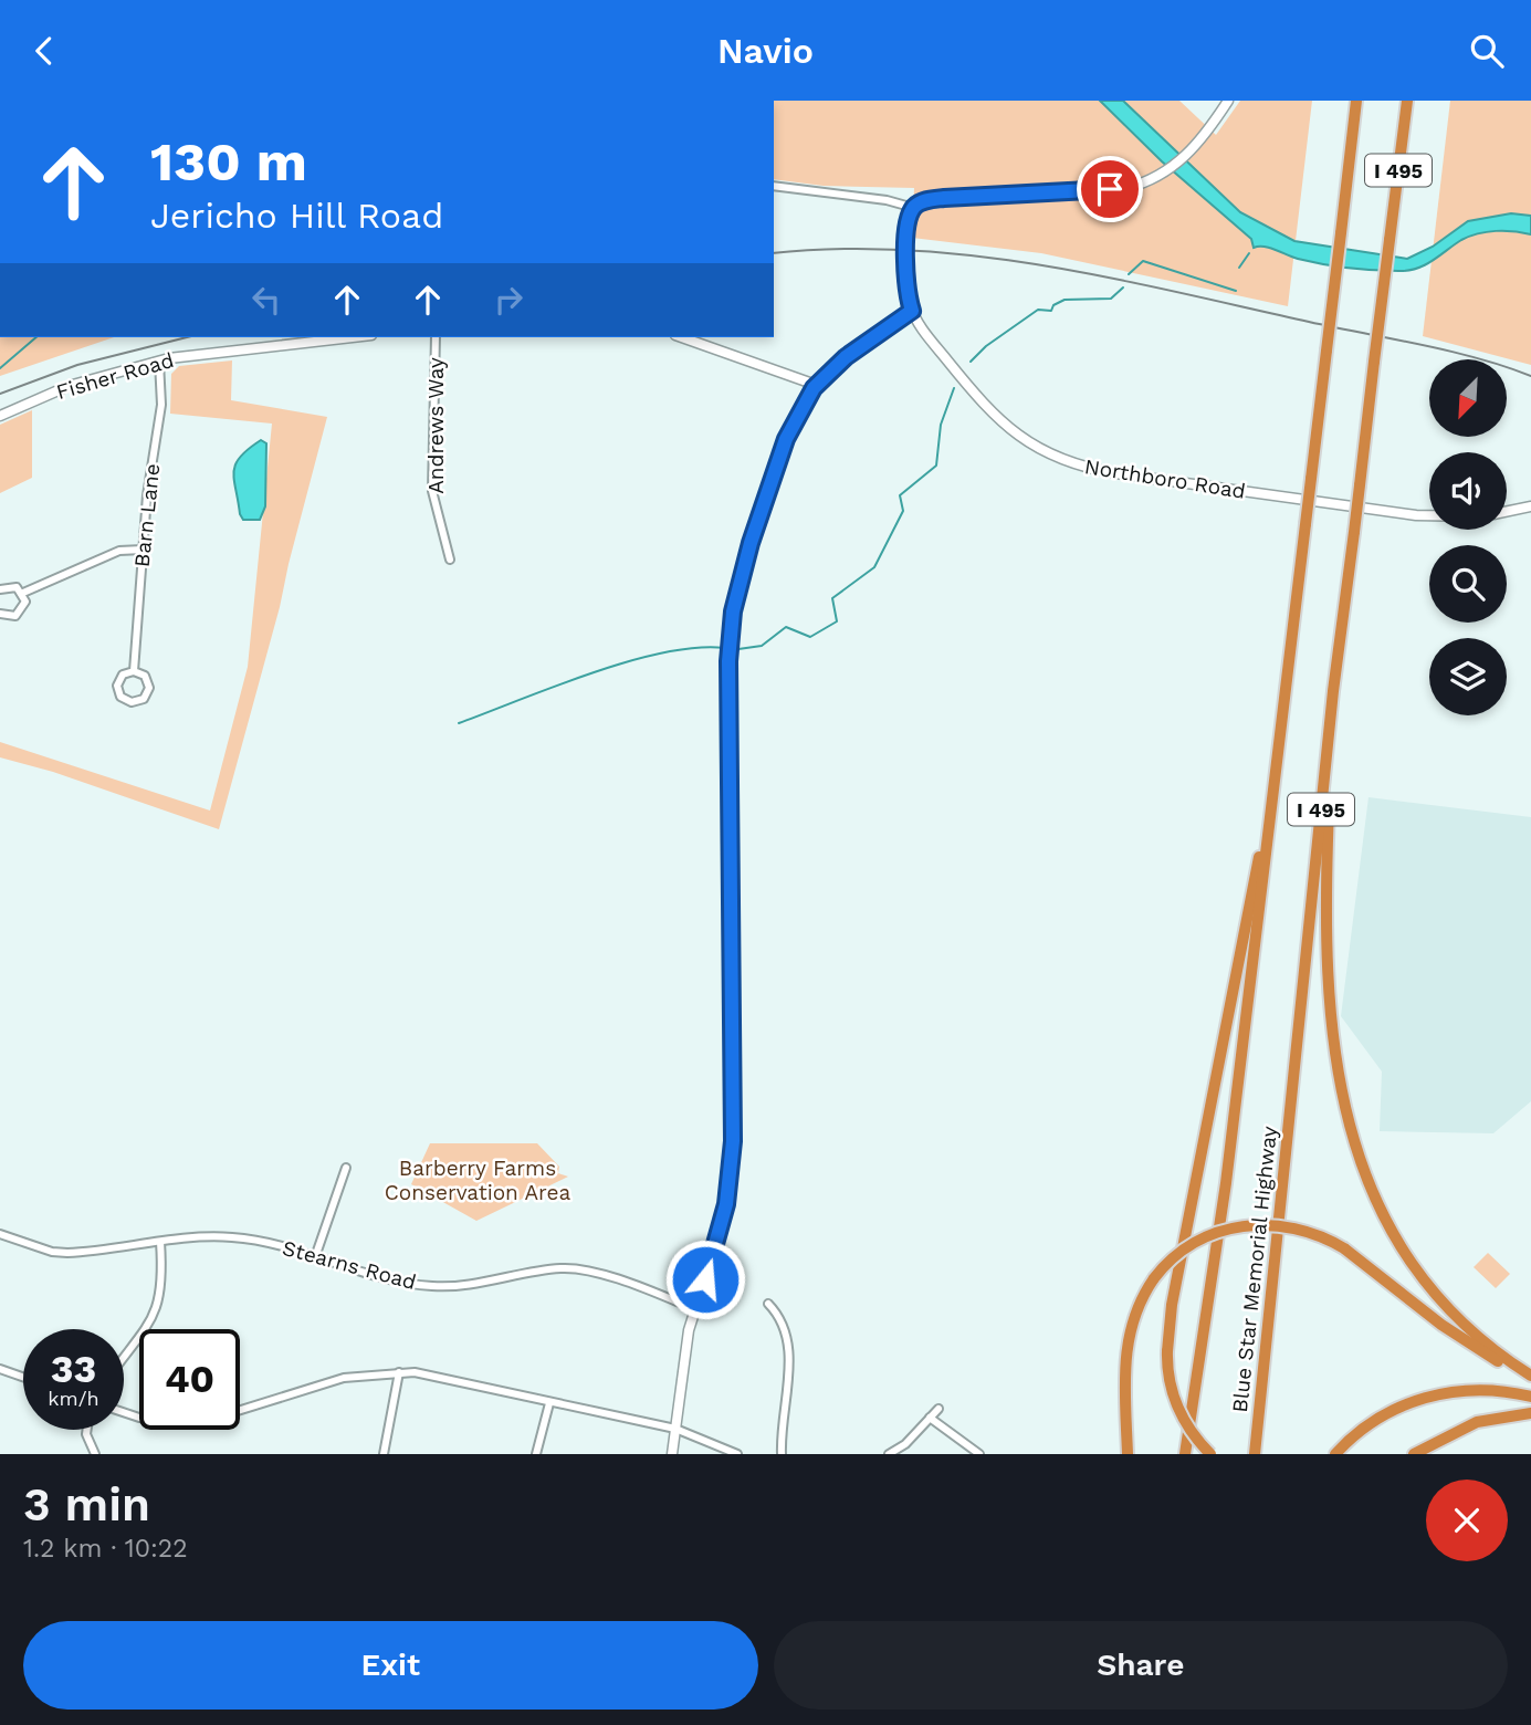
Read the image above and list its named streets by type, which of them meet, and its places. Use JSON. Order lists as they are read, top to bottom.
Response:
{
  "streets": {
    "highway": ["I 495", "Blue Star Memorial Highway"],
    "street": [
      "Fisher Road",
      "Andrews Way",
      "Northboro Road",
      "Barn Lane",
      "Stearns Road"
    ]
  },
  "crossings": [
    ["I 495", "Blue Star Memorial Highway"],
    ["Fisher Road", "Barn Lane"]
  ],
  "parks": ["Barberry Farms Conservation Area"],
  "north": "bottom left",
  "page": {
    "header": "Navio",
    "turn": ["130 m", "Jericho Hill Road"],
    "speed": "33 km/h",
    "limit": "40",
    "heading": ["3 min", "1.2 km · 10:22"],
    "buttons": ["Exit", "Share"]
  }
}
